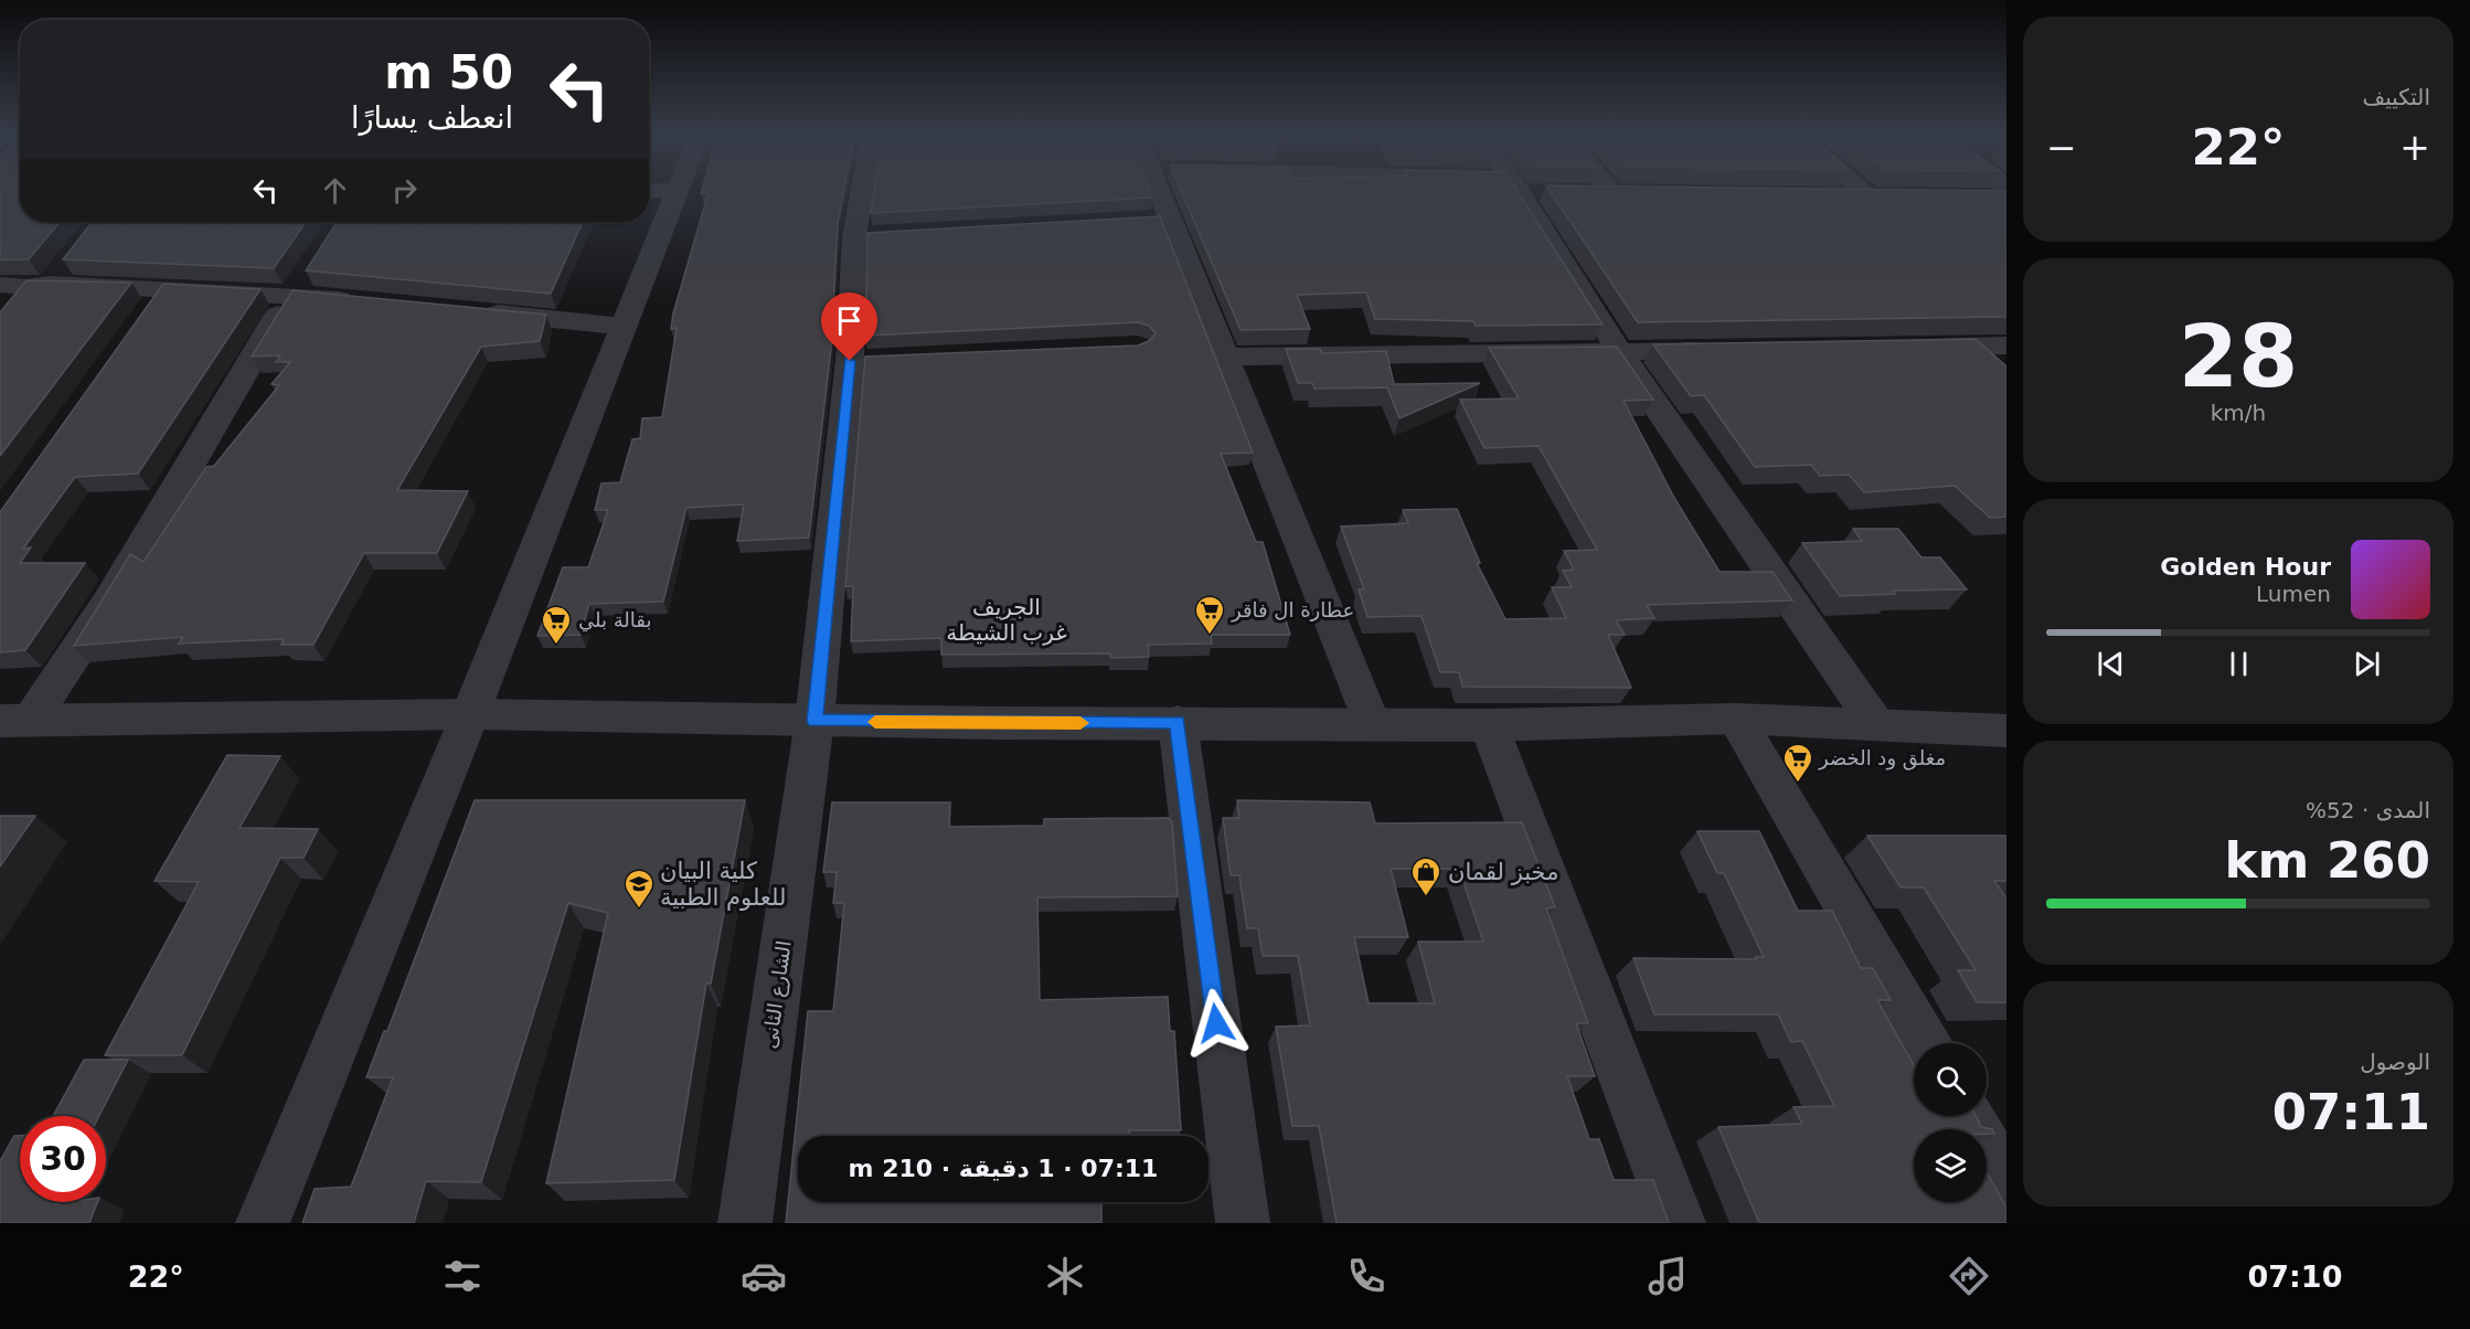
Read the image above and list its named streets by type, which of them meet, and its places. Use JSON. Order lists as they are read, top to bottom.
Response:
{
  "streets": {
    "street": ["الشارع الثانى"]
  },
  "districts": ["الجريف غرب الشيطة"],
  "places": {
    "supermarket": ["عطارة ال فاقر", "بقالة بلي", "مغلق ود الخضر"],
    "shop": ["مخبز لقمان"],
    "school or university": ["كلية البيان للعلوم الطبية"]
  },
  "page": {
    "tile": [
      "التكييف",
      ["28", "km/h"],
      ["المدى · 52%", "260 km"],
      ["الوصول", "07:11"]
    ],
    "turn": ["50 m", "انعطف يسارًا"],
    "heat": ["−", "22°", "+"],
    "song": ["Golden Hour", "Lumen"],
    "limit": "30",
    "trip": "07:11 · 1 دقيقة · 210 m",
    "tabs": ["07:10", "22°"]
  }
}
